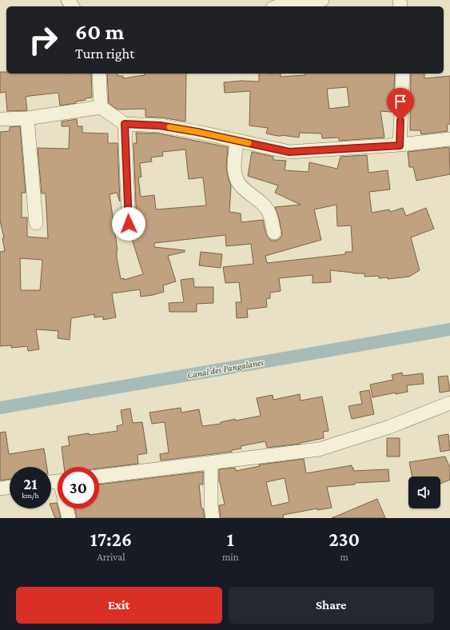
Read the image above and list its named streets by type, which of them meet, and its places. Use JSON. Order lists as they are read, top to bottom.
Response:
{
  "water": ["Canal des Pangalanes"],
  "page": {
    "turn": ["60 m", "Turn right"],
    "speed": "21 km/h",
    "limit": "30",
    "eta": [
      "17:26",
      "Arrival",
      "1",
      "min",
      "230",
      "m"
    ],
    "buttons": ["Exit", "Share"]
  }
}
